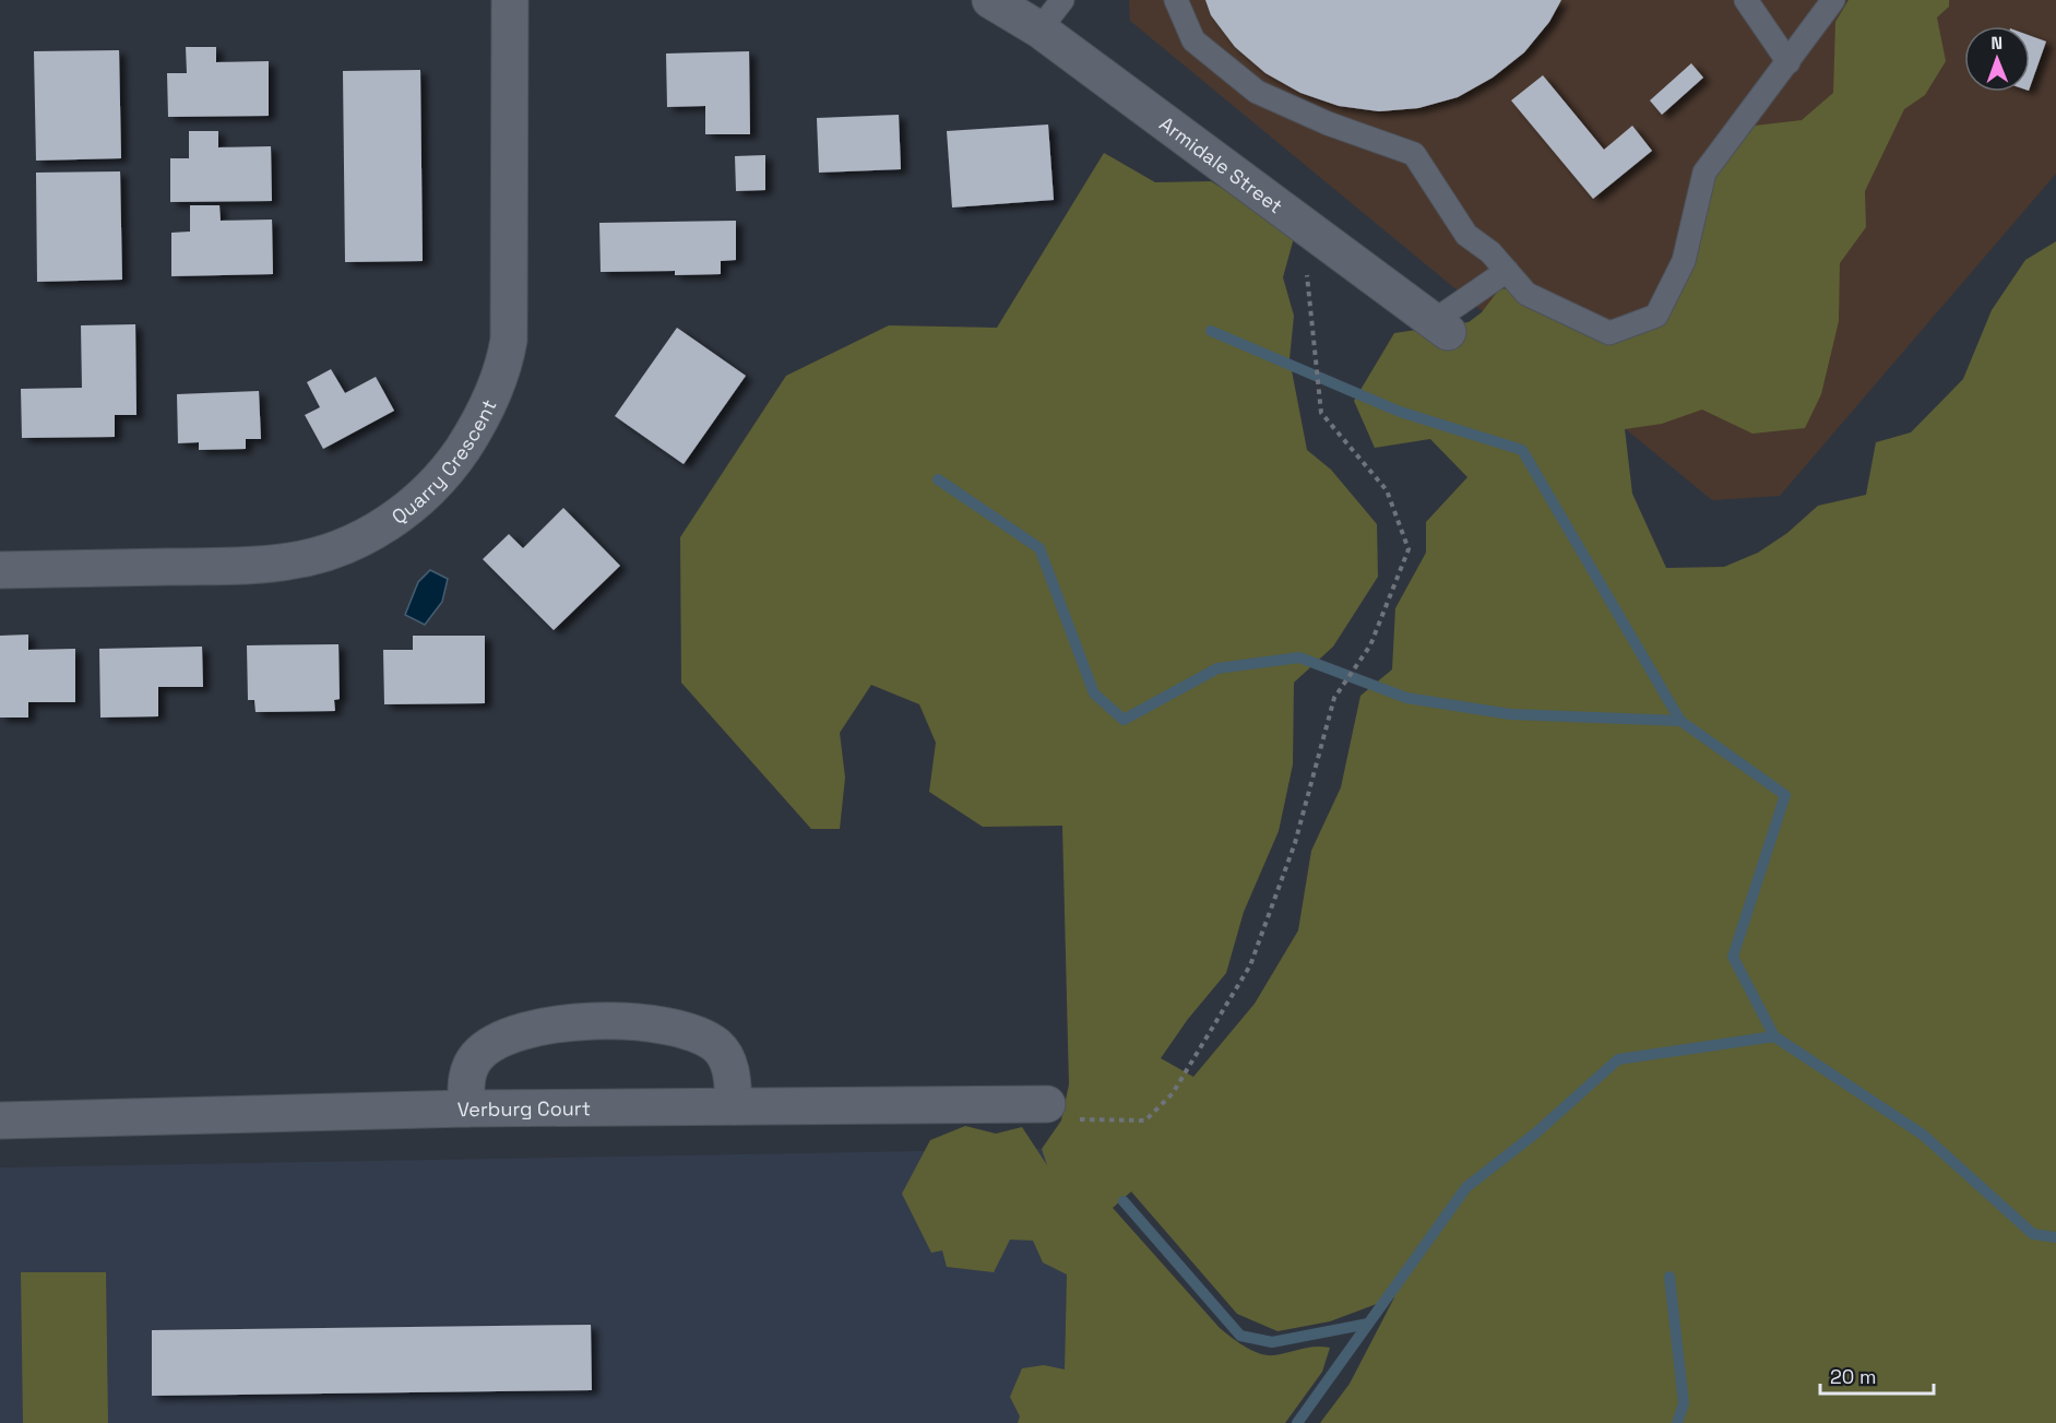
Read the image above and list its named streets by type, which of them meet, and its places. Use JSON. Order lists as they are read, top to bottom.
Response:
{
  "streets": {
    "street": ["Armidale Street", "Quarry Crescent", "Verburg Court"]
  },
  "scale_bar": "20 m",
  "north": "top"
}
